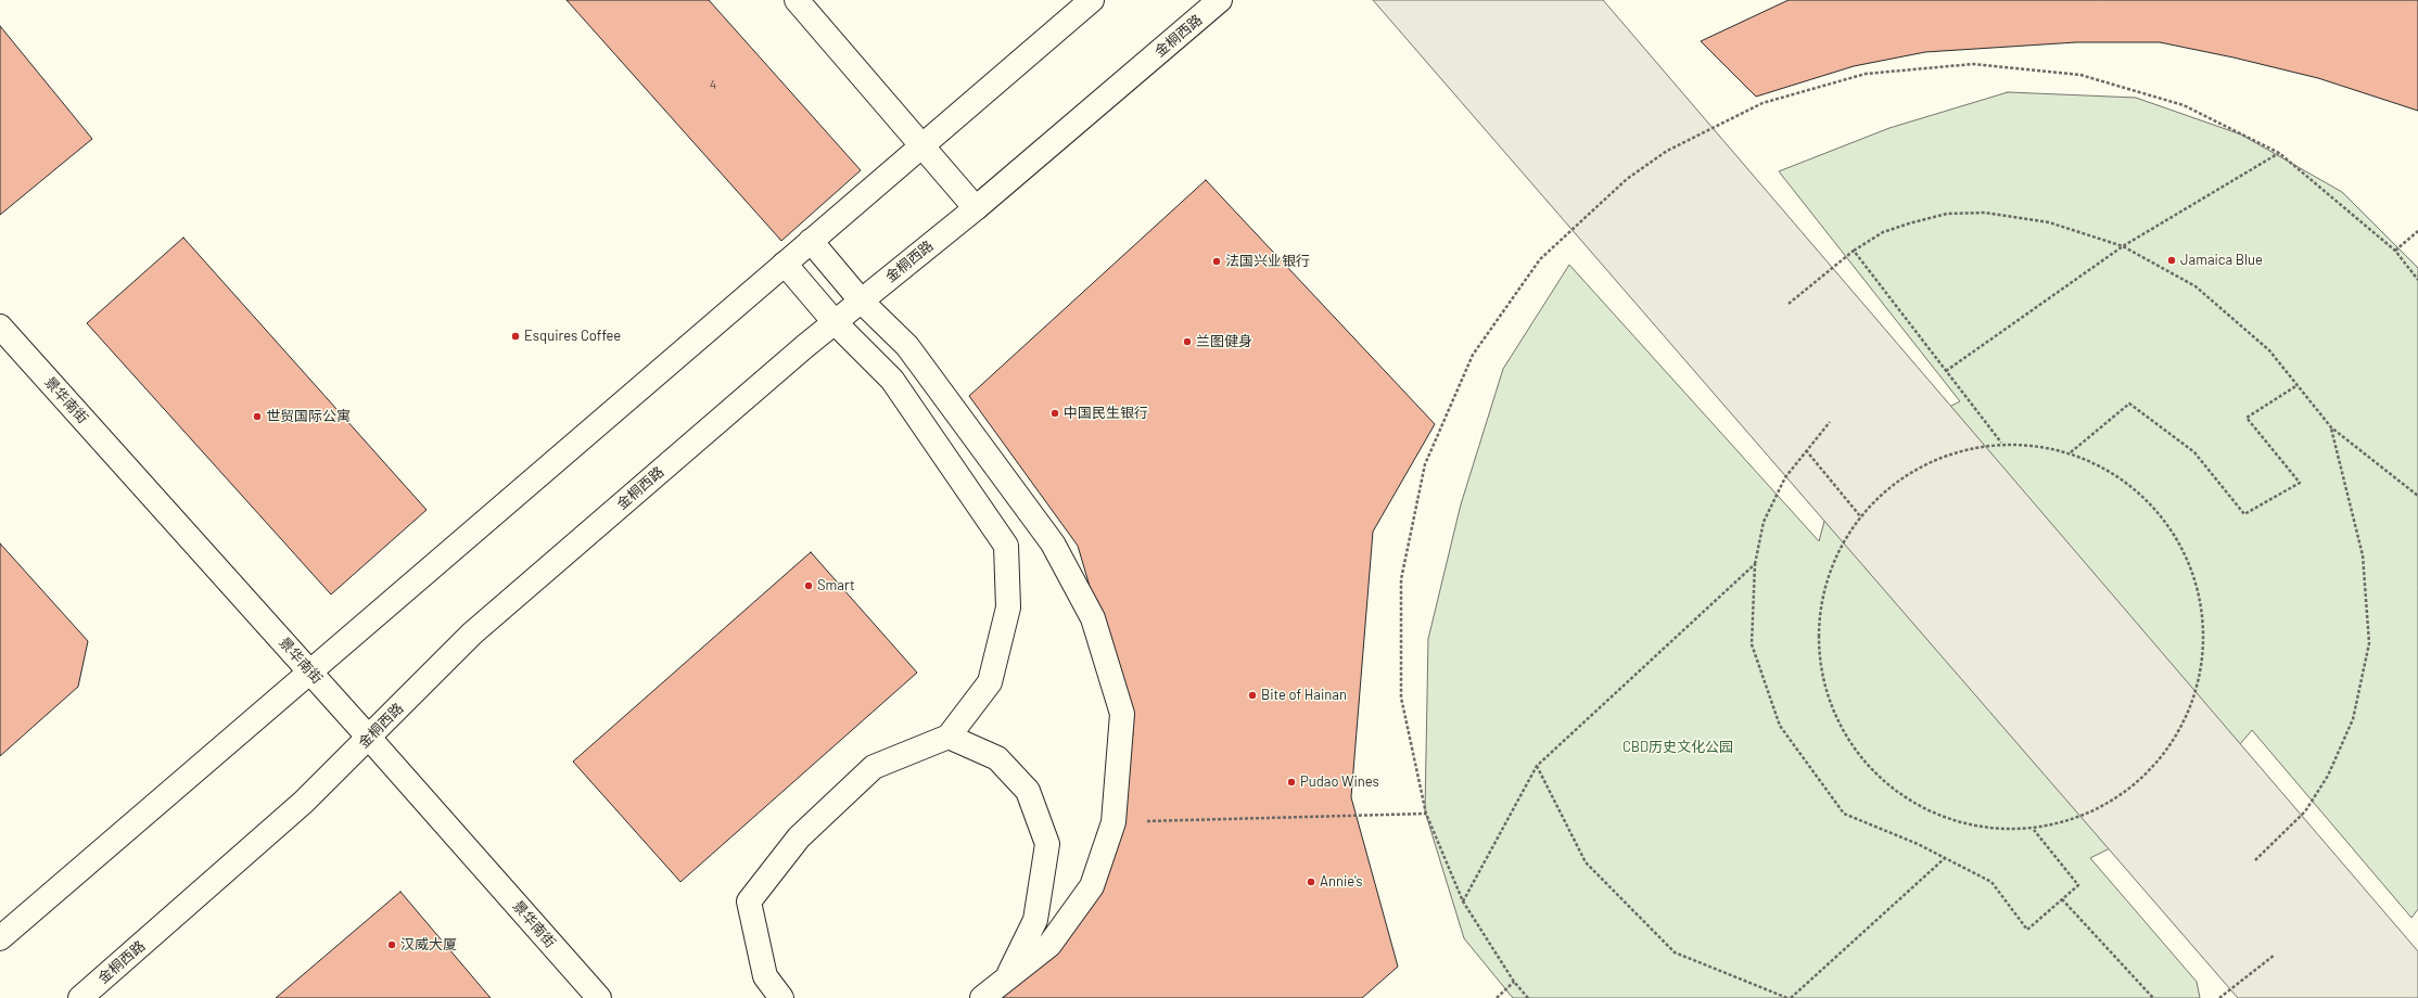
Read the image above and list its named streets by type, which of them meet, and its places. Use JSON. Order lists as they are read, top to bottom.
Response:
{
  "streets": {
    "main road": ["金桐西路", "景华南街"]
  },
  "crossings": [
    ["金桐西路", "景华南街"]
  ],
  "parks": ["CBD历史文化公园"],
  "places": [
    "Jamaica Blue",
    "法国兴业银行",
    "Esquires Coffee",
    "兰图健身",
    "中国民生银行",
    "世贸国际公寓",
    "Smart",
    "Bite of Hainan",
    "Pudao Wines",
    "Annie's",
    "汉威大厦"
  ],
  "house_numbers": ["4"]
}
